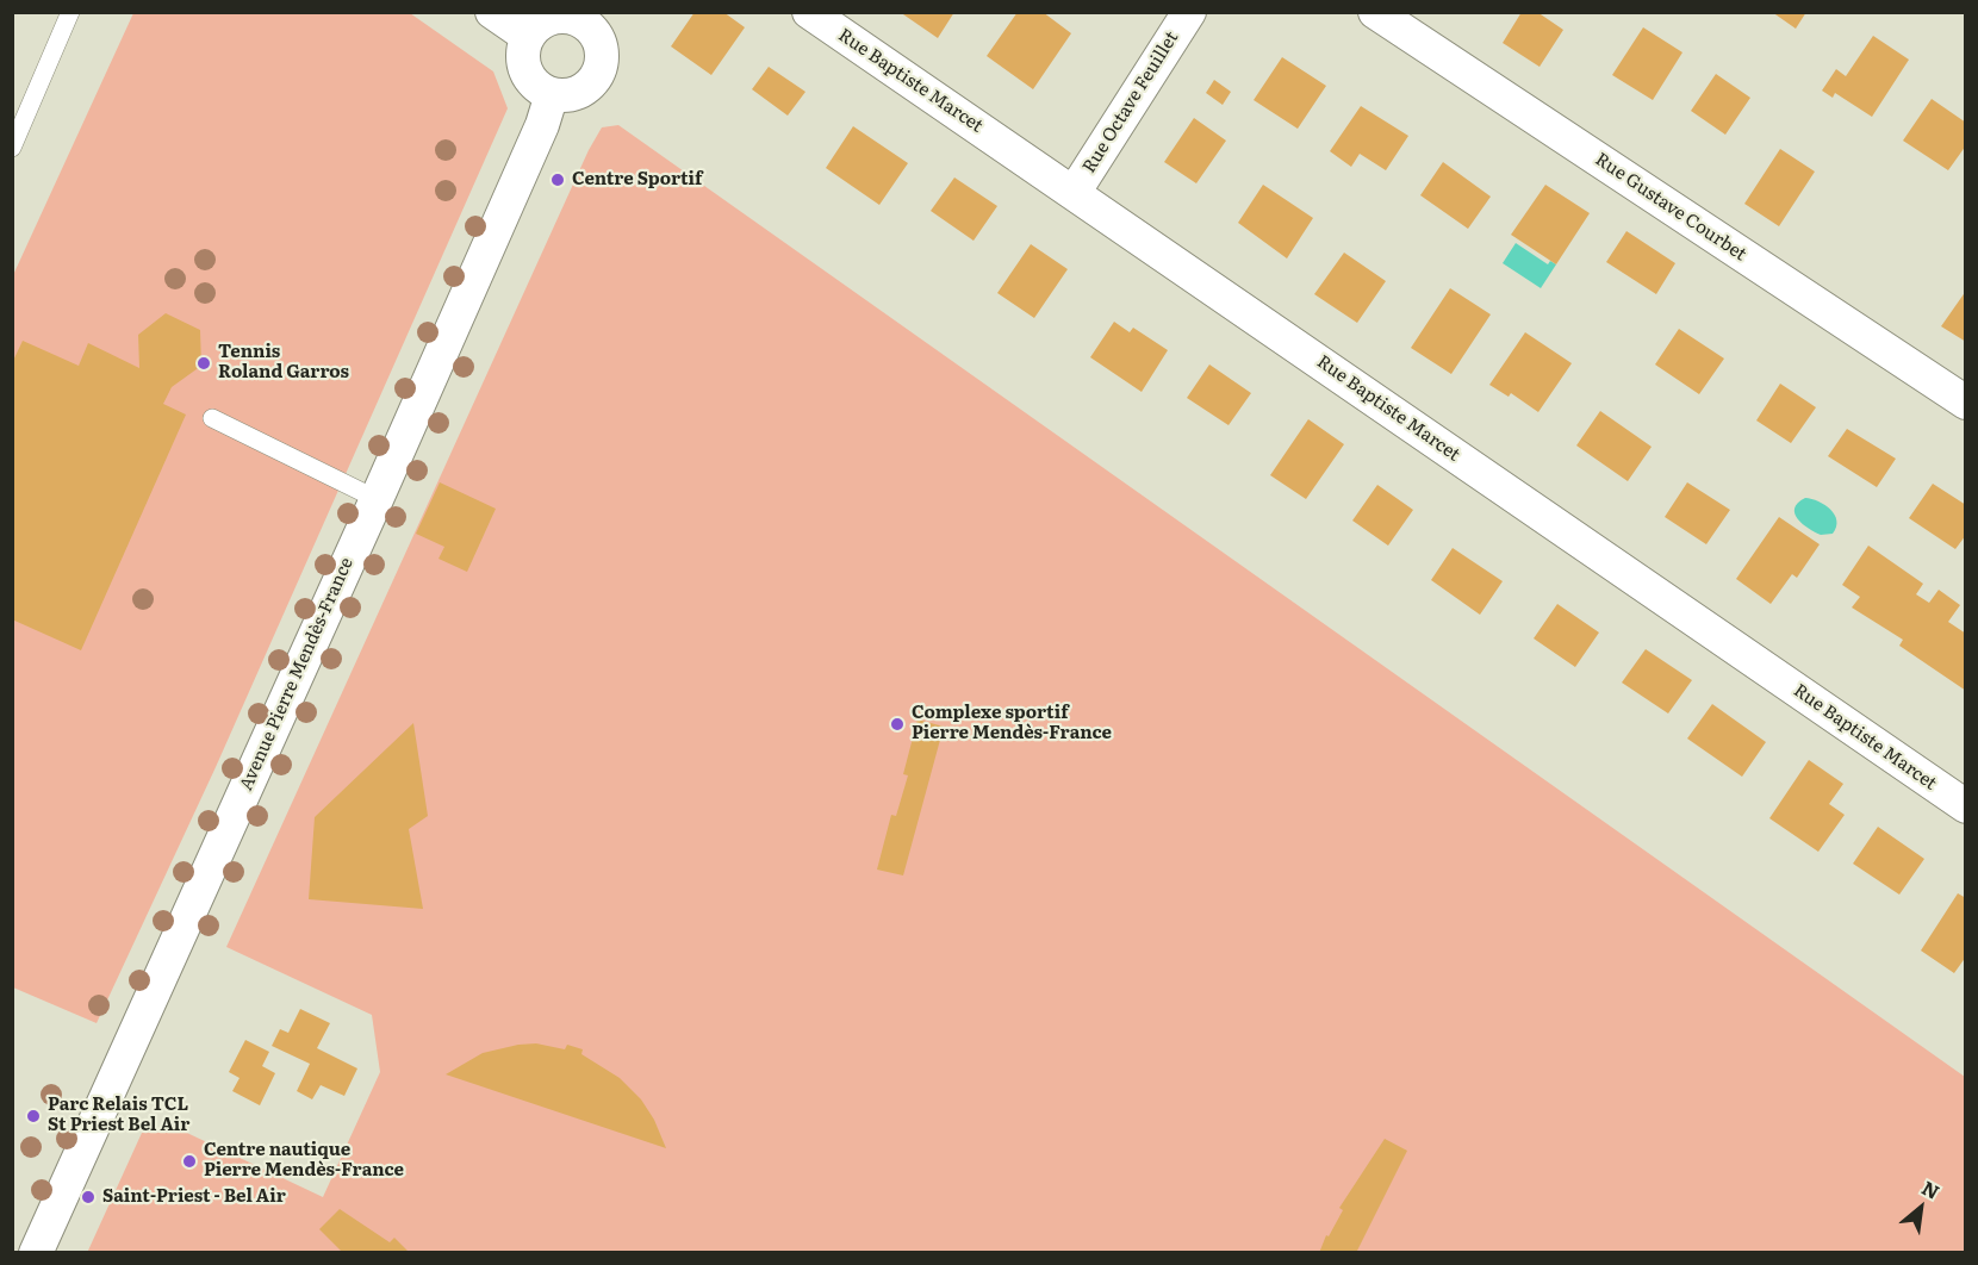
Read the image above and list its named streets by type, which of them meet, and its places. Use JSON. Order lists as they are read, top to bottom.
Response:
{
  "streets": {
    "street": [
      "Rue Baptiste Marcet",
      "Rue Octave Feuillet",
      "Rue Gustave Courbet",
      "Avenue Pierre Mendès-France"
    ]
  },
  "crossings": [
    ["Rue Baptiste Marcet", "Rue Octave Feuillet"]
  ],
  "places": [
    "Centre Sportif",
    "Tennis Roland Garros",
    "Complexe sportif Pierre Mendès-France",
    "Parc Relais TCL St Priest Bel Air",
    "Centre nautique Pierre Mendès-France",
    "Saint-Priest - Bel Air"
  ],
  "north": "top right"
}
